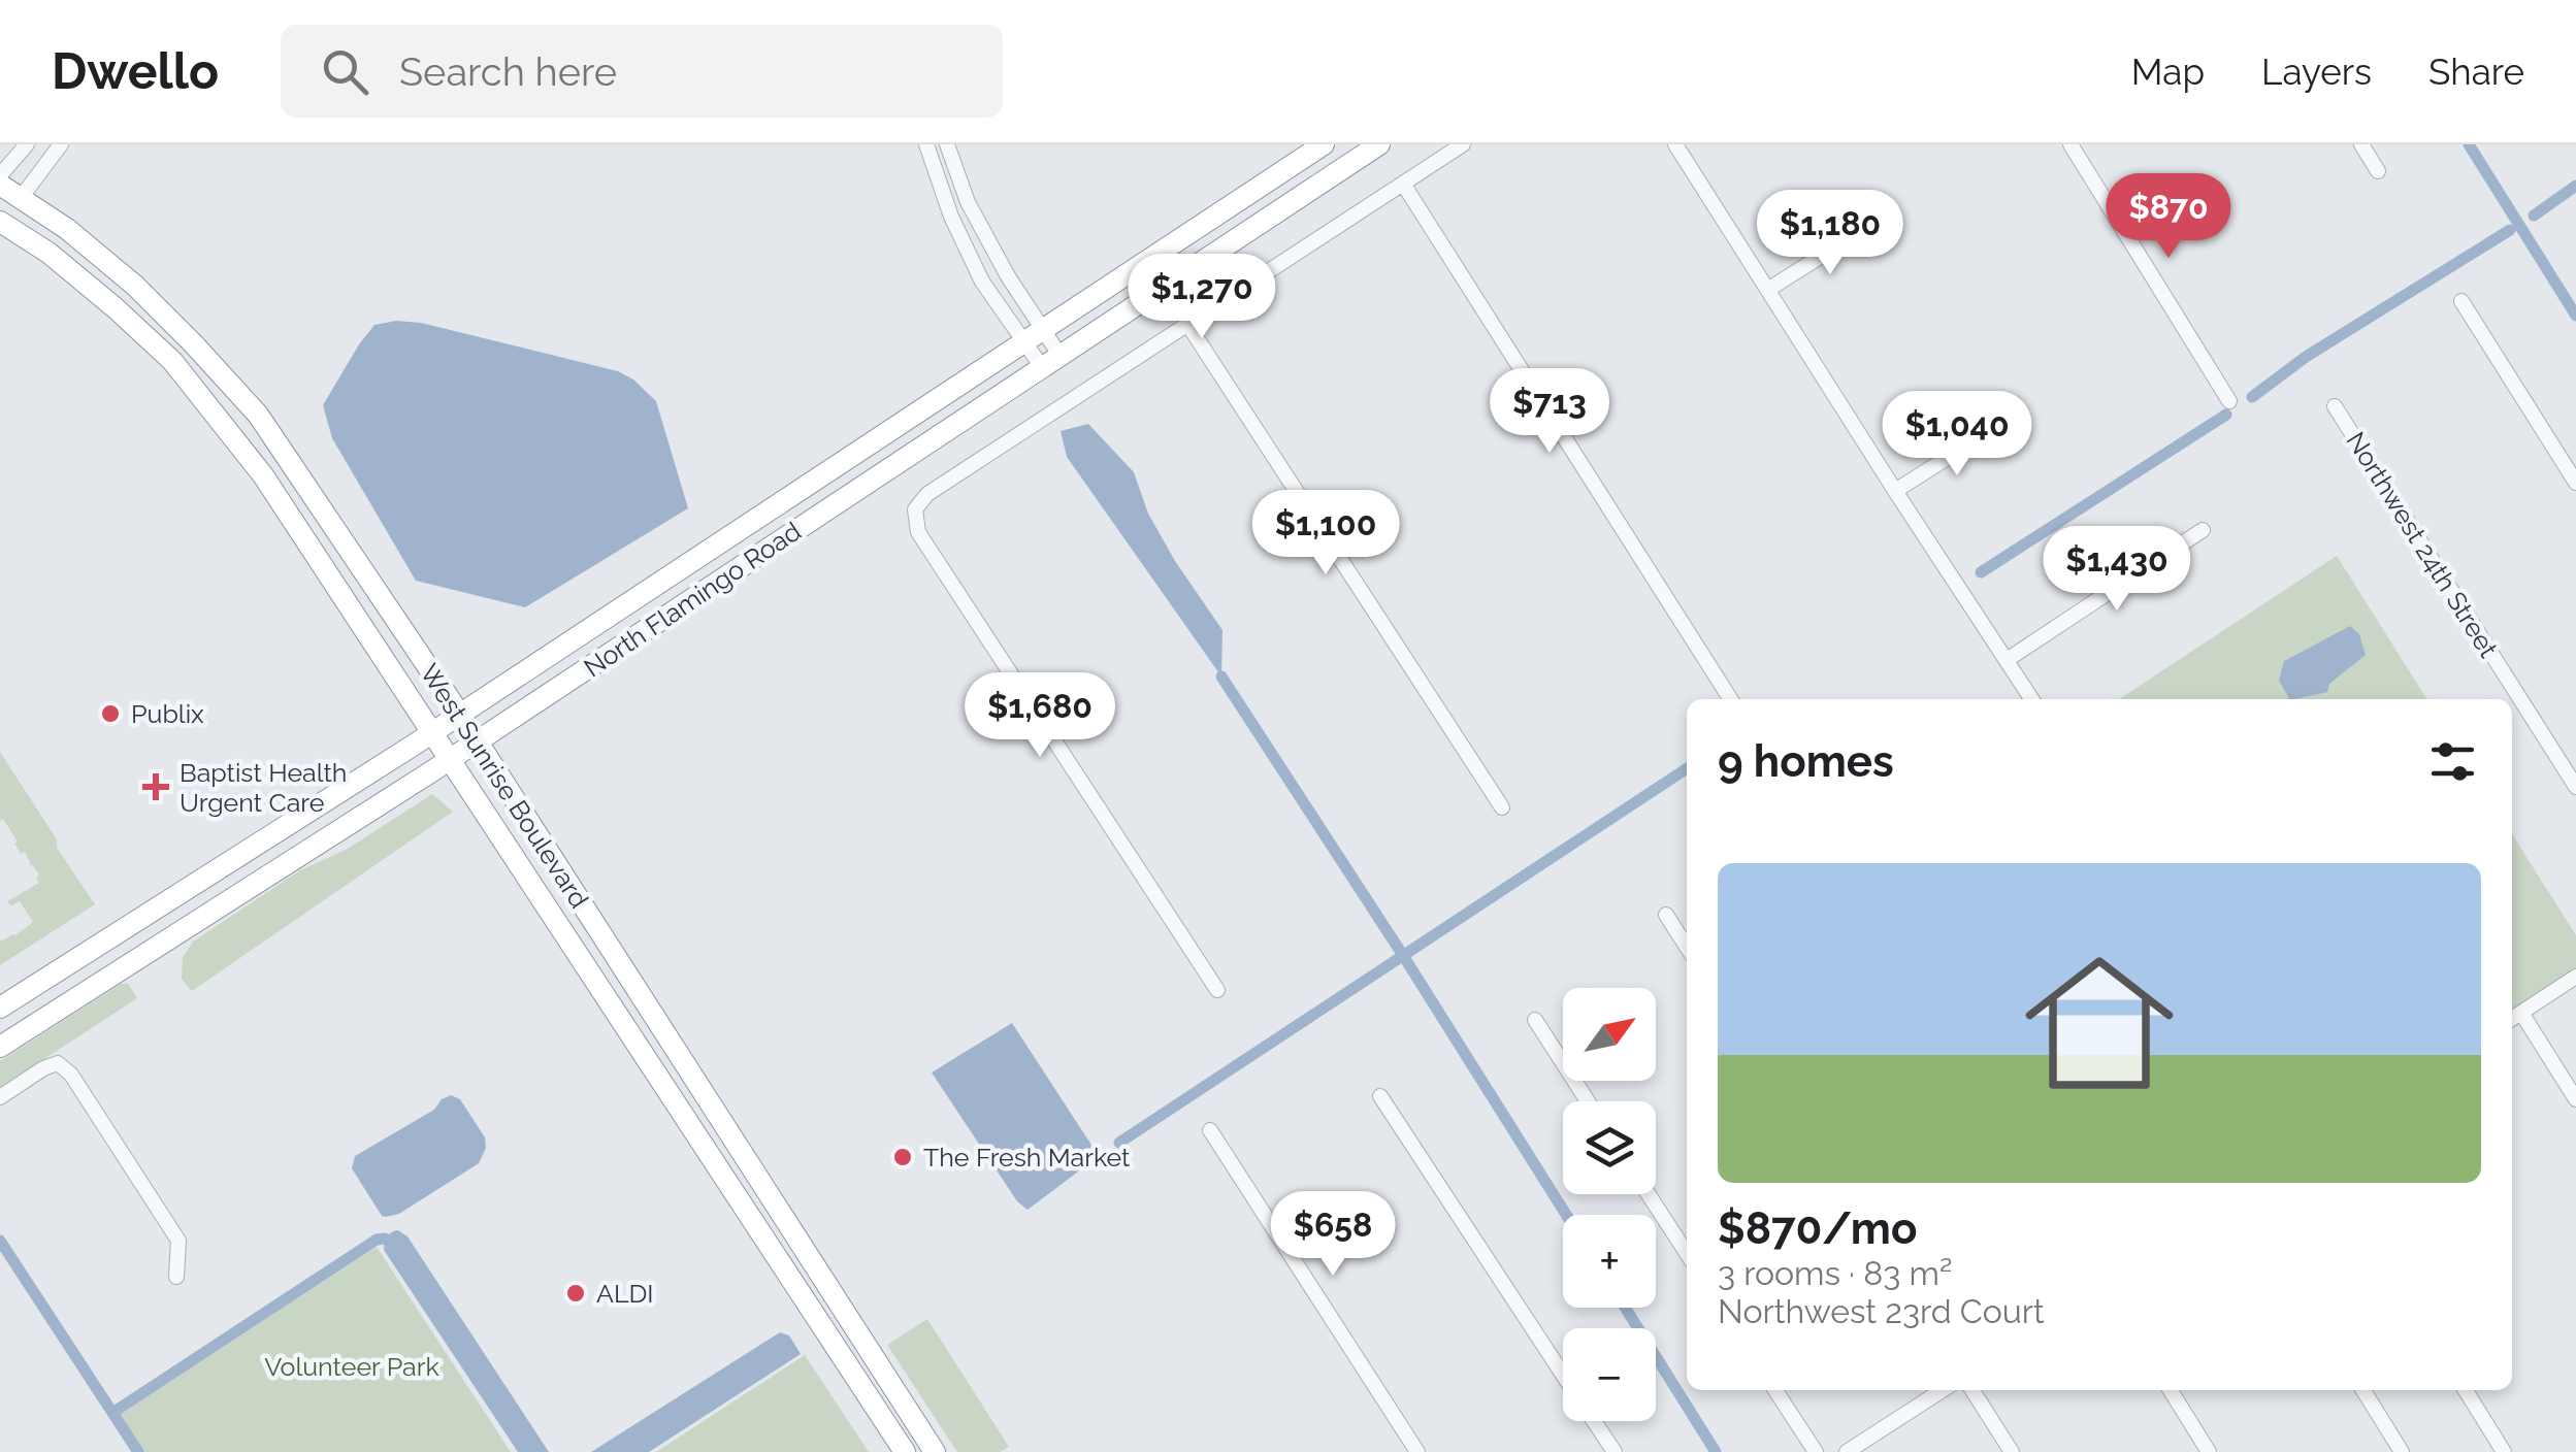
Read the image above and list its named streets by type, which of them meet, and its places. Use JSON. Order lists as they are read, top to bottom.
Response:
{
  "streets": {
    "highway": ["North Flamingo Road", "West Sunrise Boulevard"],
    "street": ["Northwest 24th Street"]
  },
  "crossings": [
    ["North Flamingo Road", "West Sunrise Boulevard"]
  ],
  "parks": ["Volunteer Park"],
  "places": {
    "other": ["Publix", "The Fresh Market", "ALDI"],
    "health": ["Baptist Health Urgent Care"]
  },
  "north": "top right",
  "page": {
    "header": "Dwello",
    "search": "Search here",
    "nav": ["Map", "Layers", "Share"],
    "price": [
      "$870",
      "$1,180",
      "$1,270",
      "$713",
      "$1,040",
      "$1,100",
      "$1,430",
      "$1,680",
      "$658"
    ],
    "heading": "9 homes",
    "list": [
      {
        "name": "$870/mo",
        "note": "3 rooms · 83 m² · Northwest 23rd Court"
      }
    ],
    "map_buttons": ["+", "−"]
  }
}
